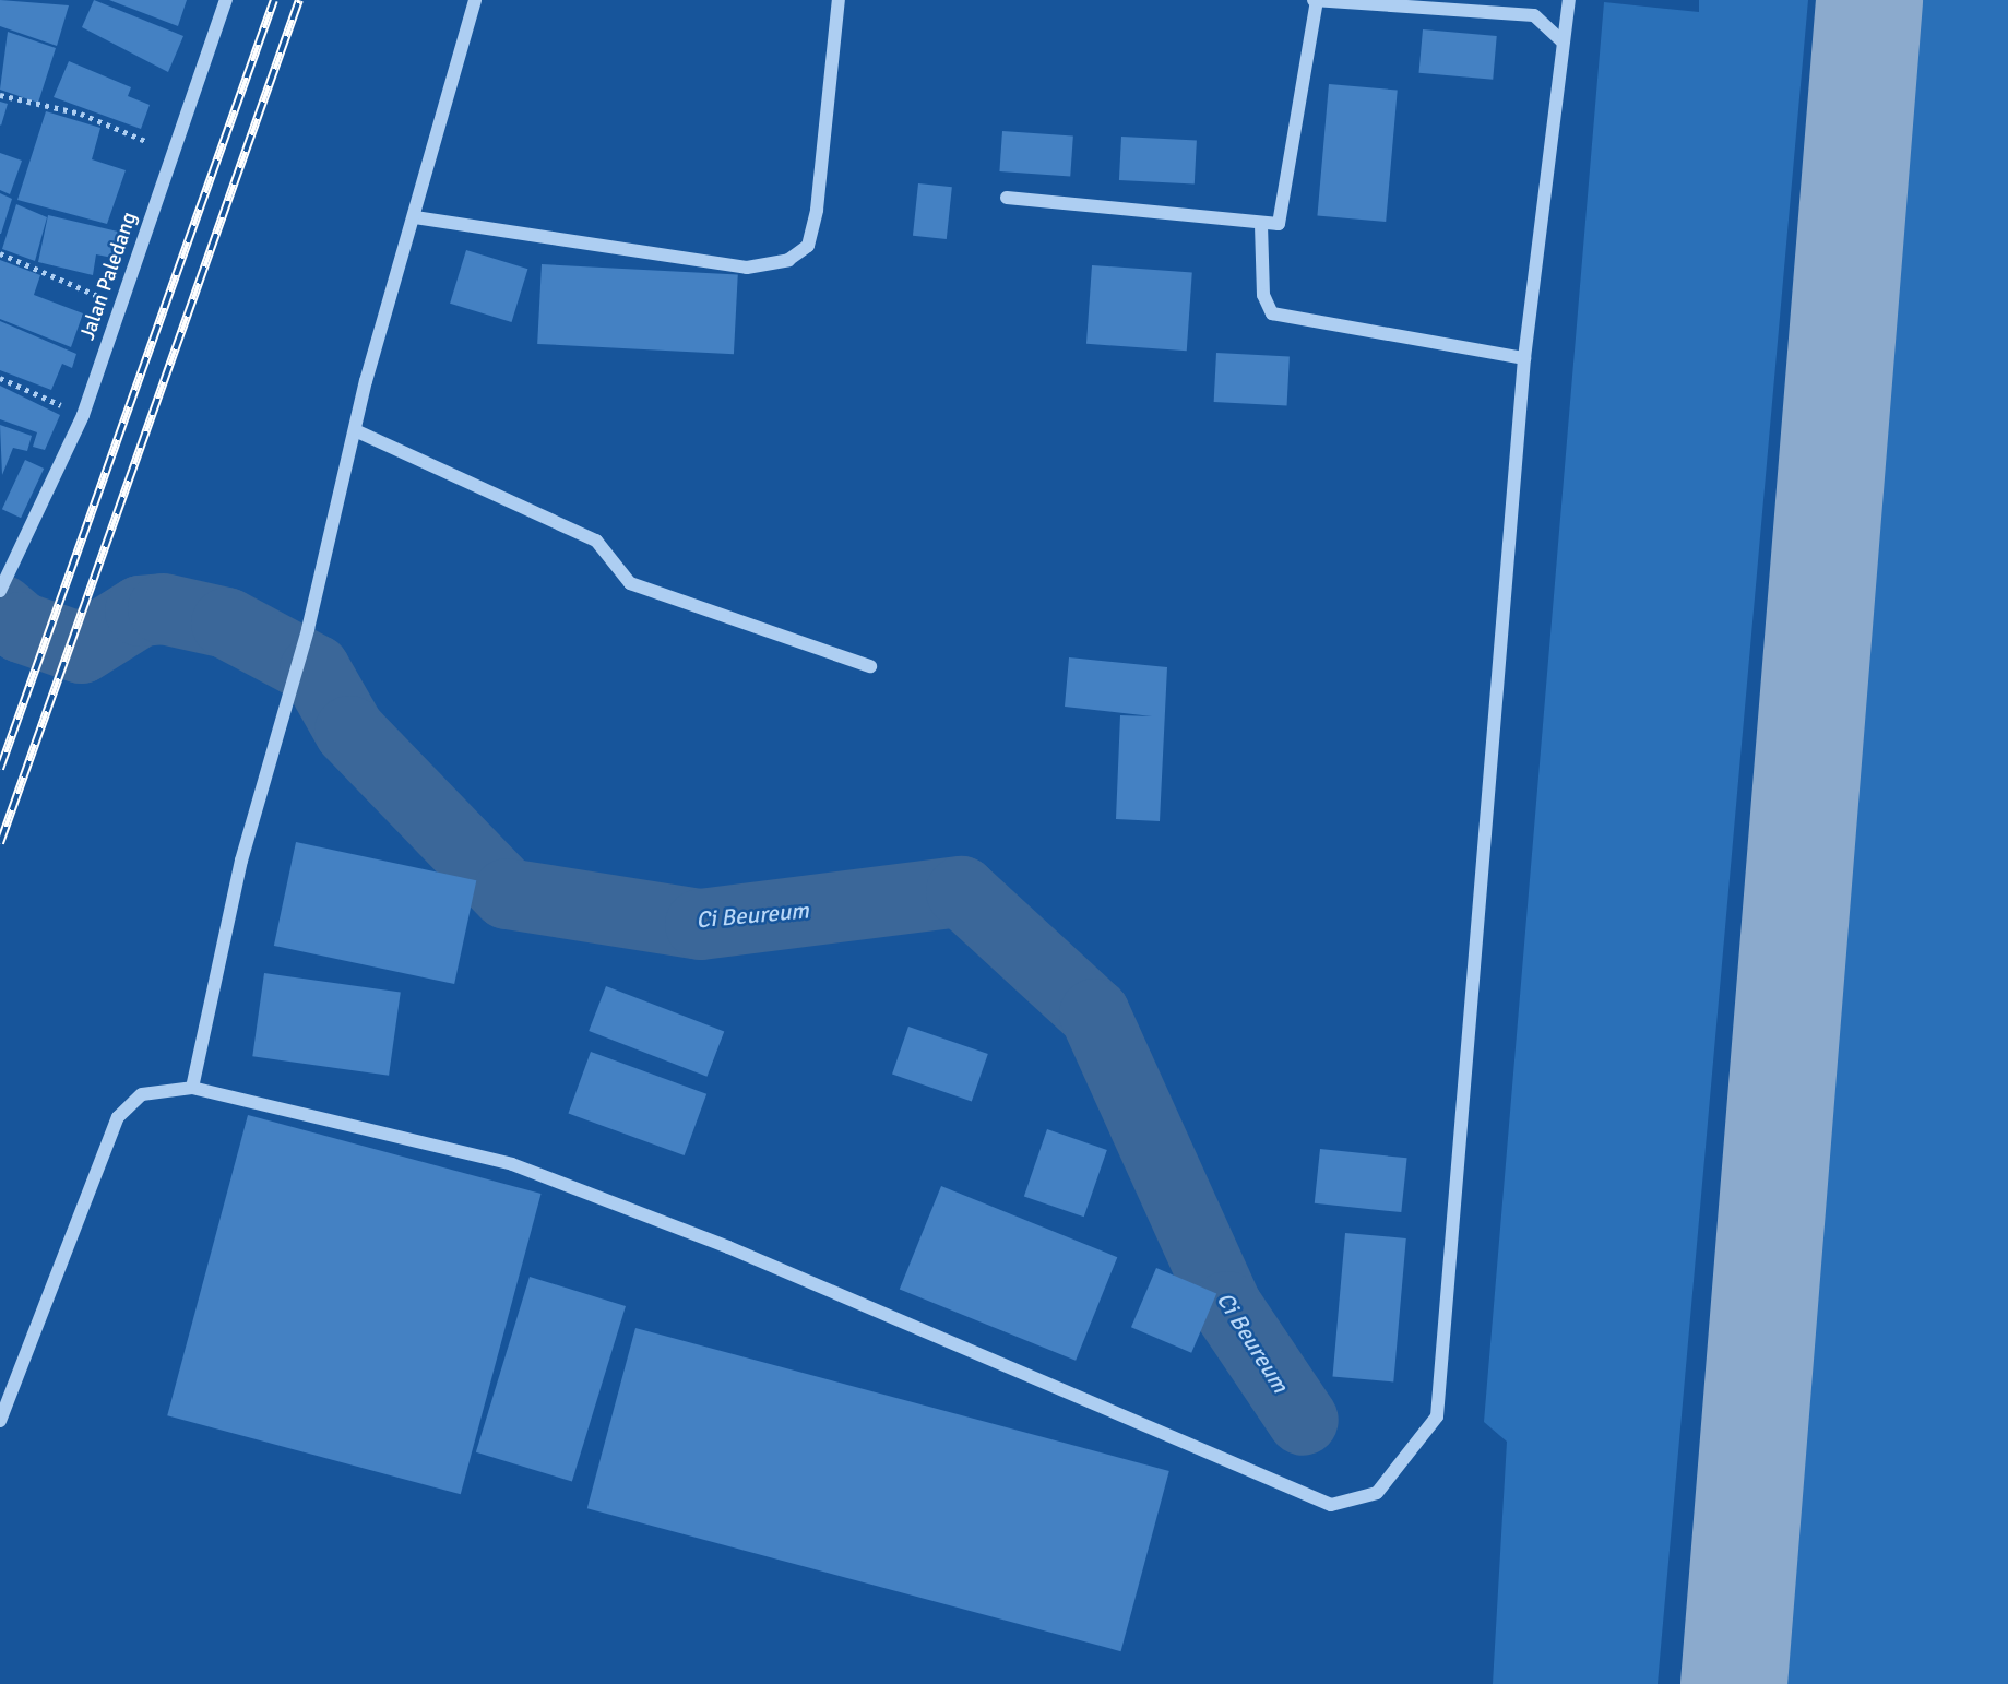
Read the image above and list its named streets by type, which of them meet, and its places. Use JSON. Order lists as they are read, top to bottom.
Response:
{
  "streets": {
    "street": ["Jalan Paledang"]
  },
  "water": ["Ci Beureum"]
}
